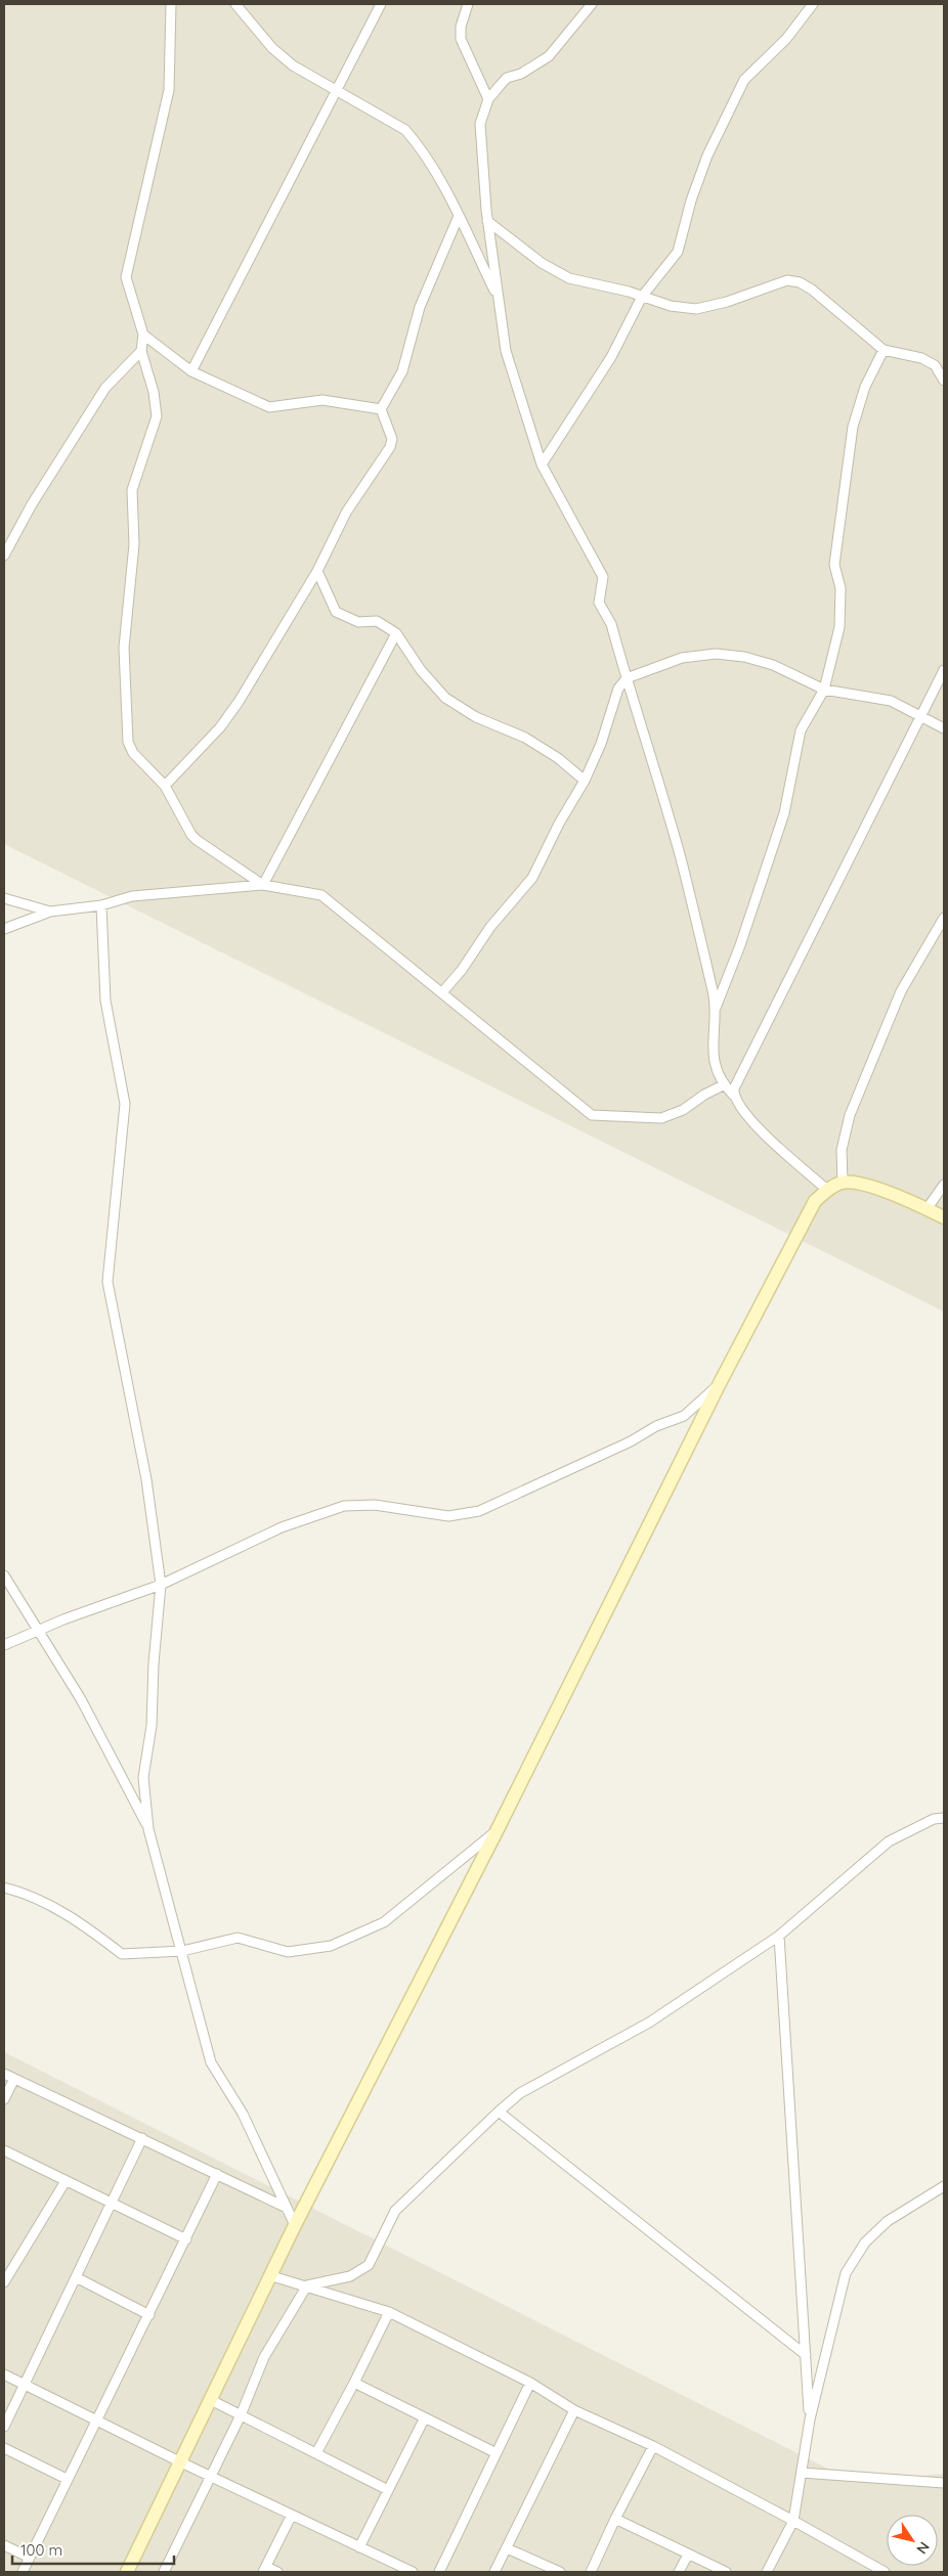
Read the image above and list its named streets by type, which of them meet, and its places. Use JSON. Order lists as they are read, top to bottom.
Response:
{
  "scale_bar": "100 m",
  "north": "bottom right"
}
